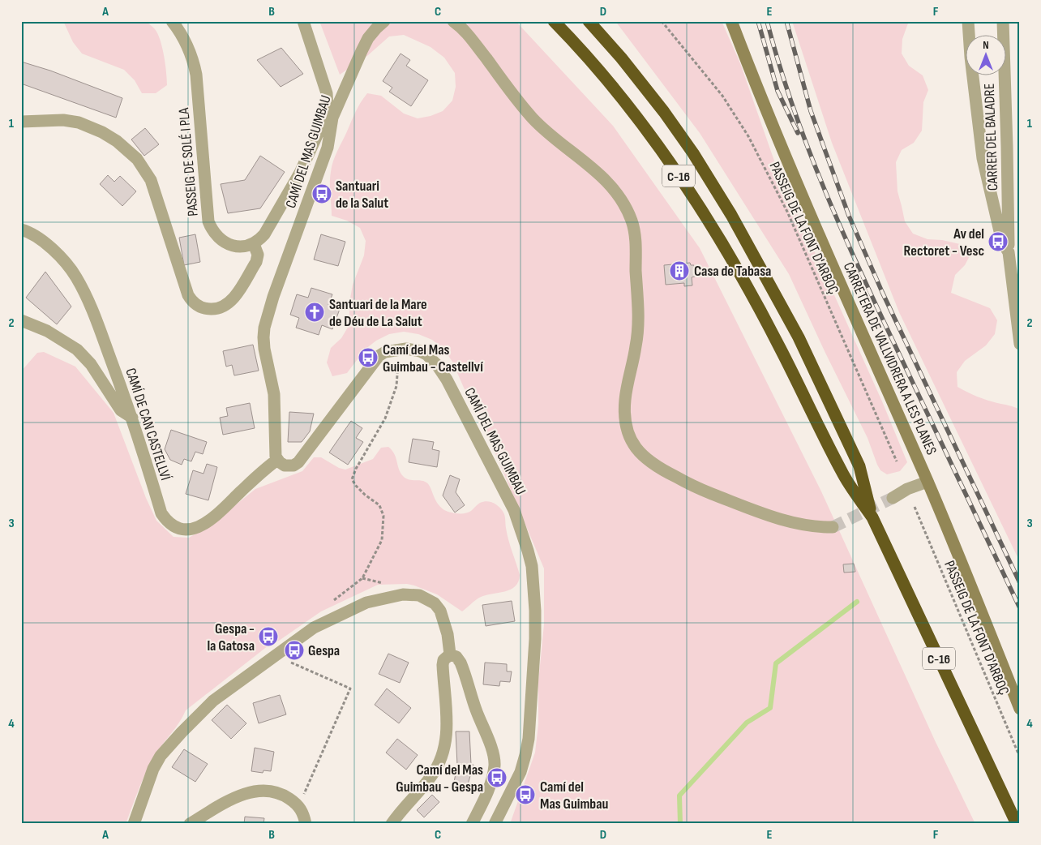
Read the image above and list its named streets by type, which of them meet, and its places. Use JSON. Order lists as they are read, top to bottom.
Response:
{
  "streets": {
    "highway": ["C-16"],
    "main road": ["CARRETERA DE VALLVIDRERA A LES PLANES"],
    "street": [
      "CARRER DEL BALADRE",
      "CAMÍ DEL MAS GUIMBAU",
      "PASSEIG DE SOLÉ I PLA",
      "CAMÍ DE CAN CASTELLVÍ"
    ],
    "path": ["PASSEIG DE LA FONT D'ARBOÇ"]
  },
  "crossings": [
    ["CAMÍ DEL MAS GUIMBAU", "CAMÍ DE CAN CASTELLVÍ"]
  ],
  "places": {
    "bus stop": [
      "Santuari de la Salut",
      "Av del Rectoret - Vesc",
      "Camí del Mas Guimbau - Castellví",
      "Gespa - la Gatosa",
      "Gespa",
      "Camí del Mas Guimbau - Gespa",
      "Camí del Mas Guimbau"
    ],
    "building": ["Casa de Tabasa"],
    "church": ["Santuari de la Mare de Déu de La Salut"]
  },
  "north": "top",
  "grid": {
    "columns": [
      "A",
      "B",
      "C",
      "D",
      "E",
      "F"
    ],
    "rows": [
      "1",
      "2",
      "3",
      "4"
    ]
  }
}
